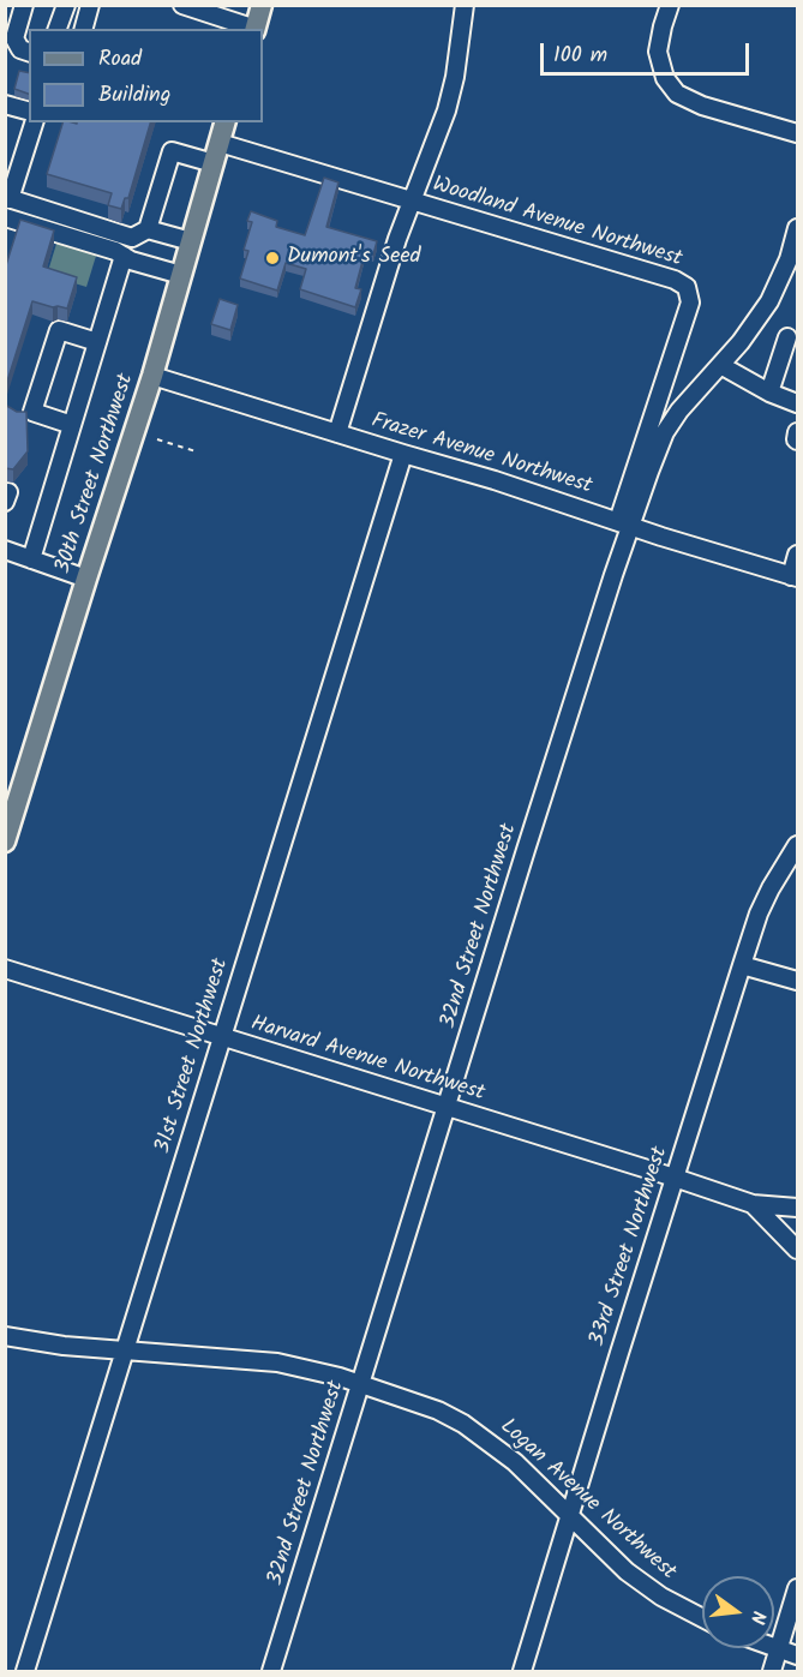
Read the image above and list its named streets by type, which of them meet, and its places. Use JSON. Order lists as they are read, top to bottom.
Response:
{
  "streets": {
    "main road": ["30th Street Northwest"],
    "street": [
      "Woodland Avenue Northwest",
      "Frazer Avenue Northwest",
      "32nd Street Northwest",
      "31st Street Northwest",
      "Harvard Avenue Northwest",
      "33rd Street Northwest",
      "Logan Avenue Northwest"
    ]
  },
  "crossings": [
    ["Woodland Avenue Northwest", "Frazer Avenue Northwest"],
    ["Woodland Avenue Northwest", "30th Street Northwest"],
    ["Woodland Avenue Northwest", "32nd Street Northwest"],
    ["Frazer Avenue Northwest", "30th Street Northwest"],
    ["Frazer Avenue Northwest", "32nd Street Northwest"],
    ["Frazer Avenue Northwest", "31st Street Northwest"],
    ["32nd Street Northwest", "Harvard Avenue Northwest"],
    ["32nd Street Northwest", "Logan Avenue Northwest"],
    ["31st Street Northwest", "Harvard Avenue Northwest"],
    ["31st Street Northwest", "Logan Avenue Northwest"],
    ["Harvard Avenue Northwest", "33rd Street Northwest"],
    ["33rd Street Northwest", "Logan Avenue Northwest"]
  ],
  "places": ["Dumont's Seed"],
  "legend": ["Road", "Building"],
  "scale_bar": "100 m",
  "north": "right"
}
